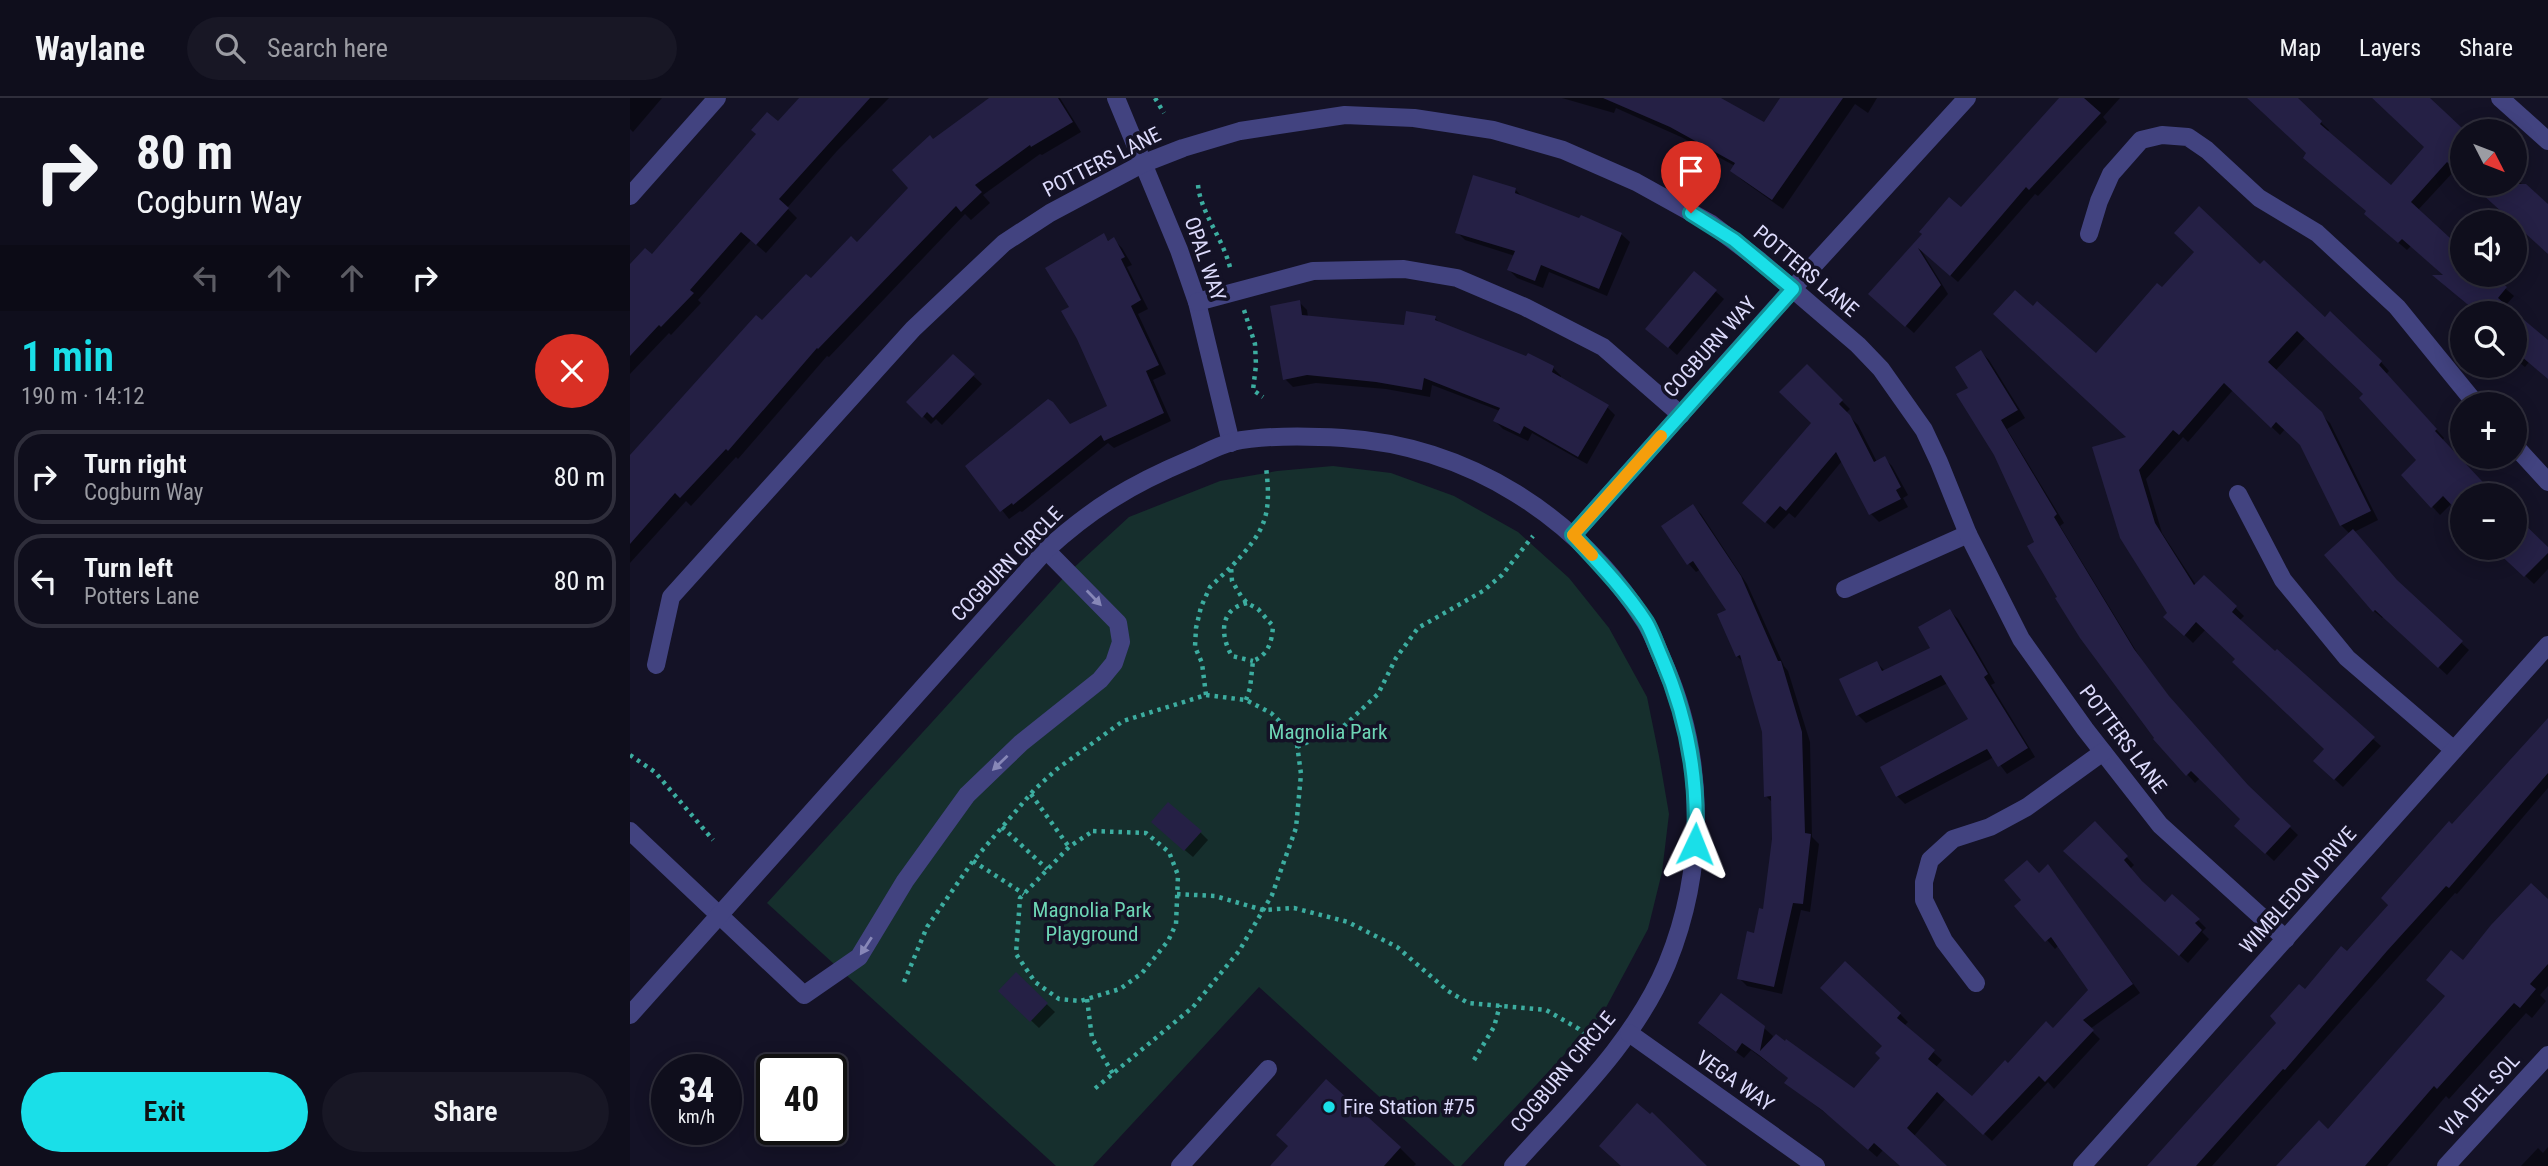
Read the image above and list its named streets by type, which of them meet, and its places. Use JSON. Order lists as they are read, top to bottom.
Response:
{
  "streets": {
    "street": [
      "POTTERS LANE",
      "OPAL WAY",
      "COGBURN WAY",
      "COGBURN CIRCLE",
      "WIMBLEDON DRIVE",
      "VEGA WAY",
      "VIA DEL SOL"
    ]
  },
  "crossings": [
    ["POTTERS LANE", "OPAL WAY"],
    ["POTTERS LANE", "COGBURN WAY"],
    ["POTTERS LANE", "WIMBLEDON DRIVE"],
    ["OPAL WAY", "COGBURN CIRCLE"],
    ["COGBURN WAY", "COGBURN CIRCLE"],
    ["COGBURN CIRCLE", "VEGA WAY"]
  ],
  "parks": ["Magnolia Park", "Magnolia Park Playground"],
  "places": ["Fire Station #75"],
  "north": "bottom right",
  "page": {
    "header": "Waylane",
    "search": "Search here",
    "nav": ["Map", "Layers", "Share"],
    "turn": ["80 m", "Cogburn Way"],
    "map_buttons": ["+", "−"],
    "heading": ["1 min", "190 m · 14:12"],
    "list": [
      {
        "name": "Turn right",
        "note": "Cogburn Way",
        "value": "80 m"
      },
      {
        "name": "Turn left",
        "note": "Potters Lane",
        "value": "80 m"
      }
    ],
    "speed": "34 km/h",
    "limit": "40",
    "buttons": ["Exit", "Share"]
  }
}
